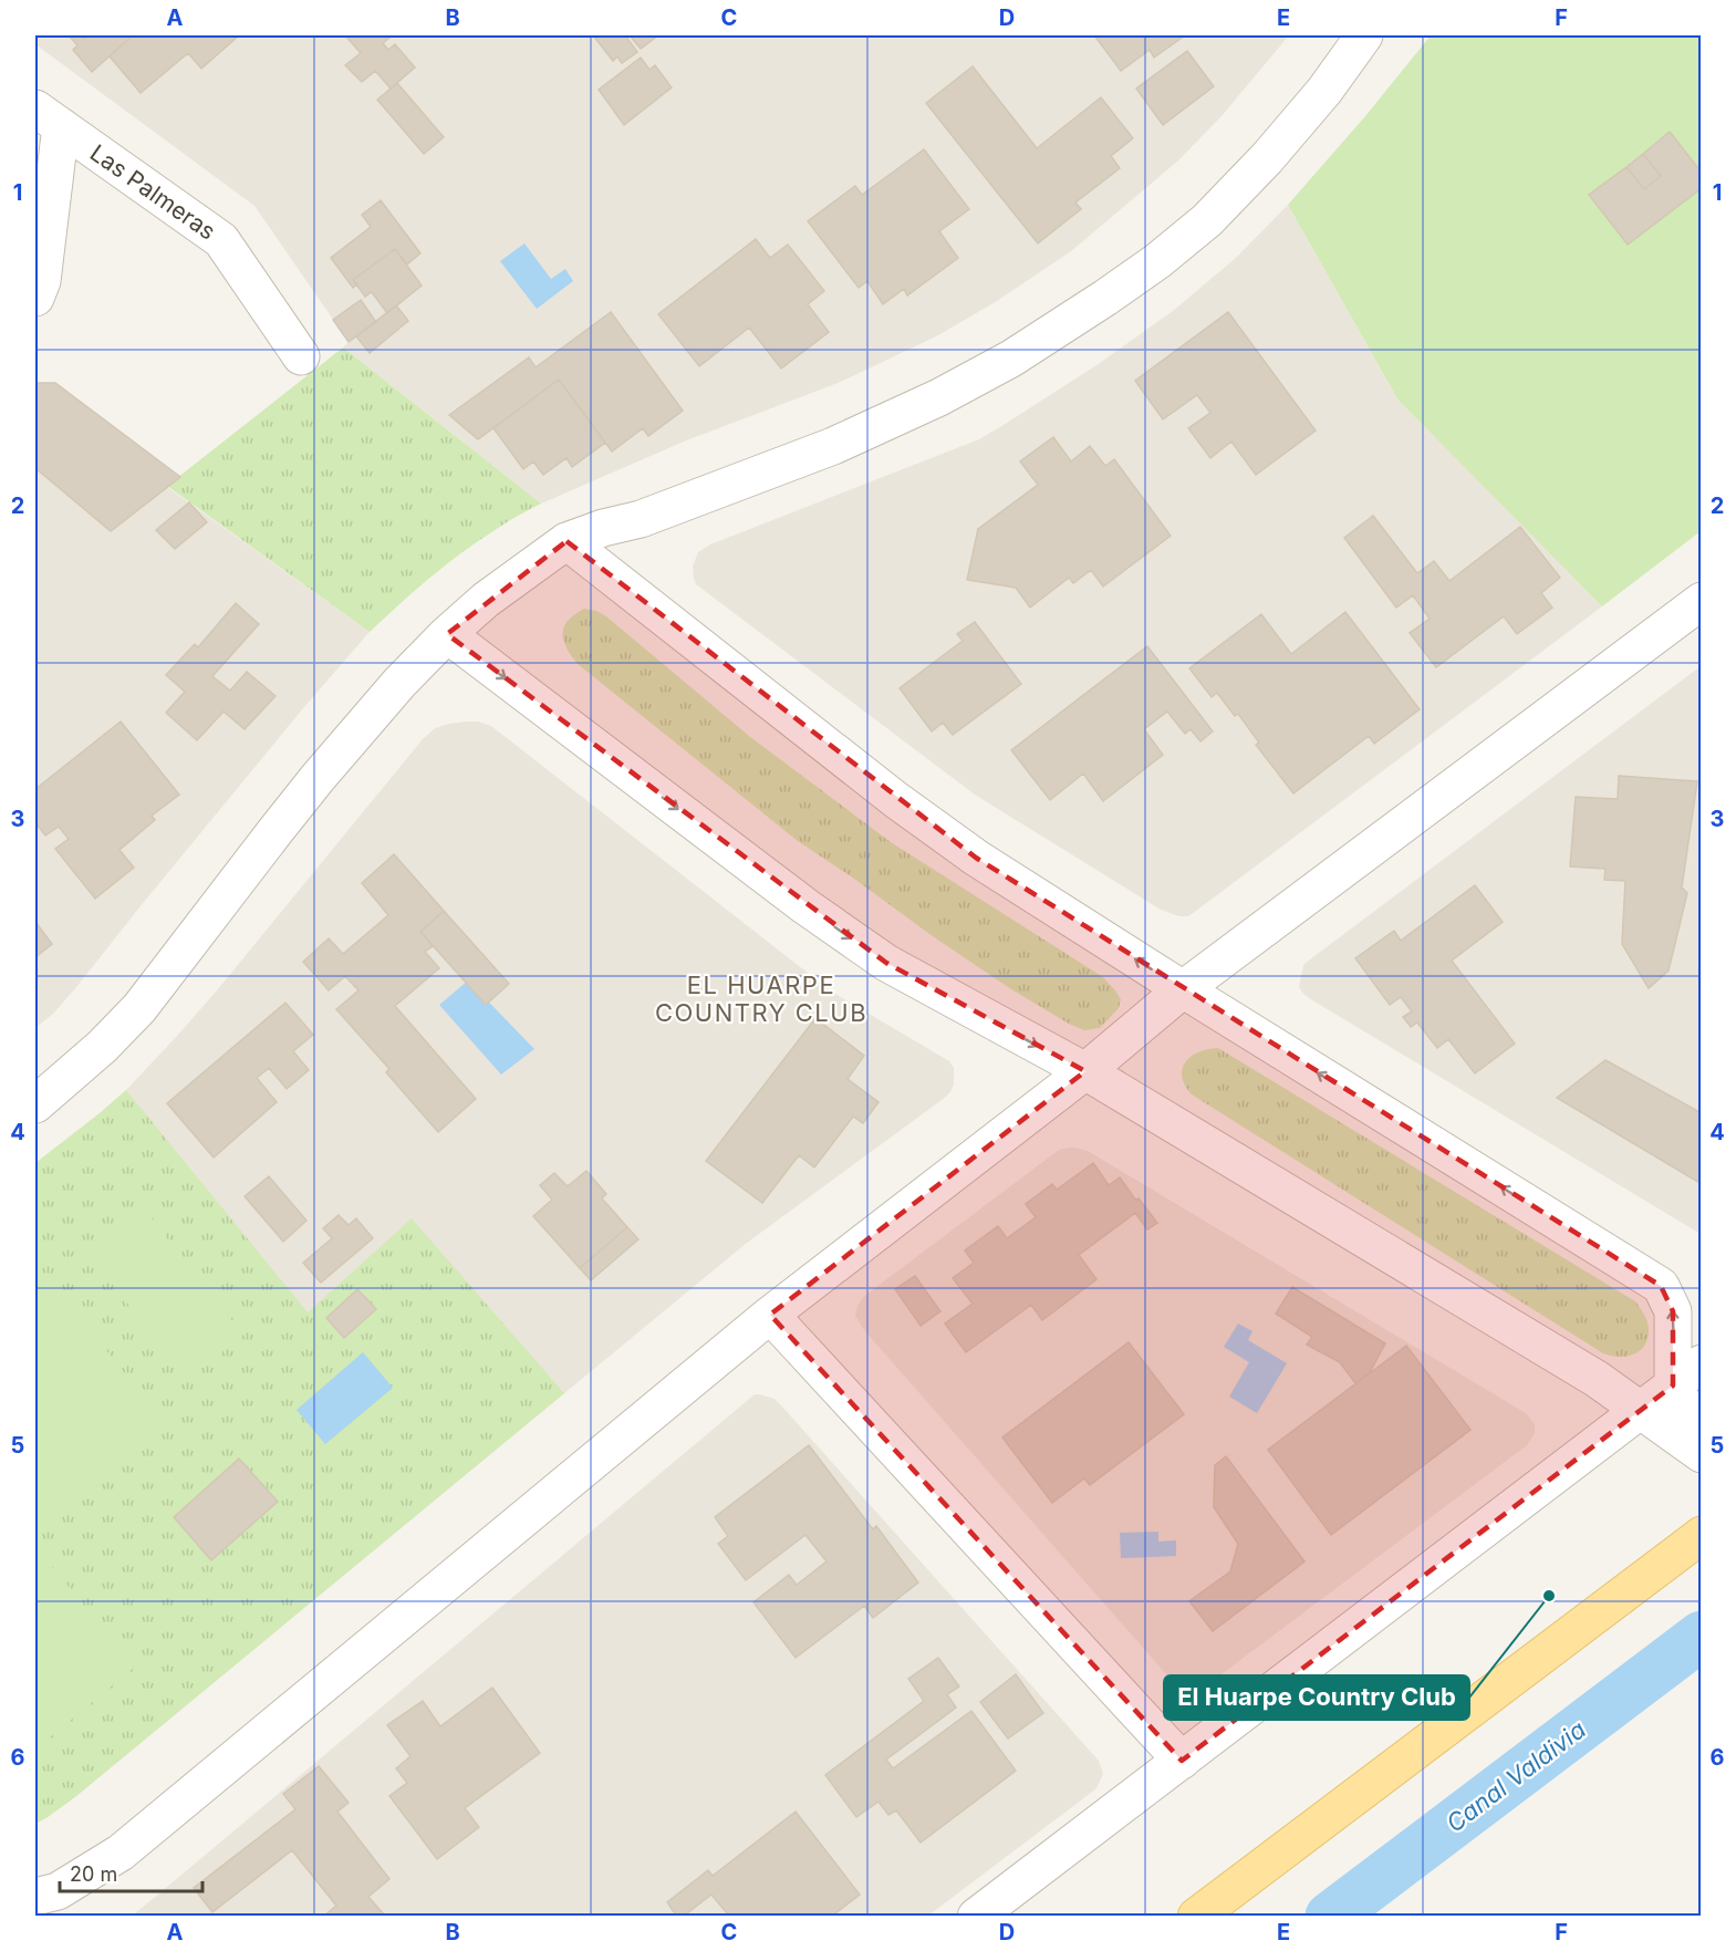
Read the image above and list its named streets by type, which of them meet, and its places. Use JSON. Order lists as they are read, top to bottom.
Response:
{
  "streets": {
    "street": ["Las Palmeras"]
  },
  "districts": ["EL HUARPE COUNTRY CLUB"],
  "water": ["Canal Valdivia"],
  "places": ["El Huarpe Country Club"],
  "scale_bar": "20 m",
  "grid": {
    "columns": [
      "A",
      "B",
      "C",
      "D",
      "E",
      "F"
    ],
    "rows": [
      "1",
      "2",
      "3",
      "4",
      "5",
      "6"
    ]
  }
}
